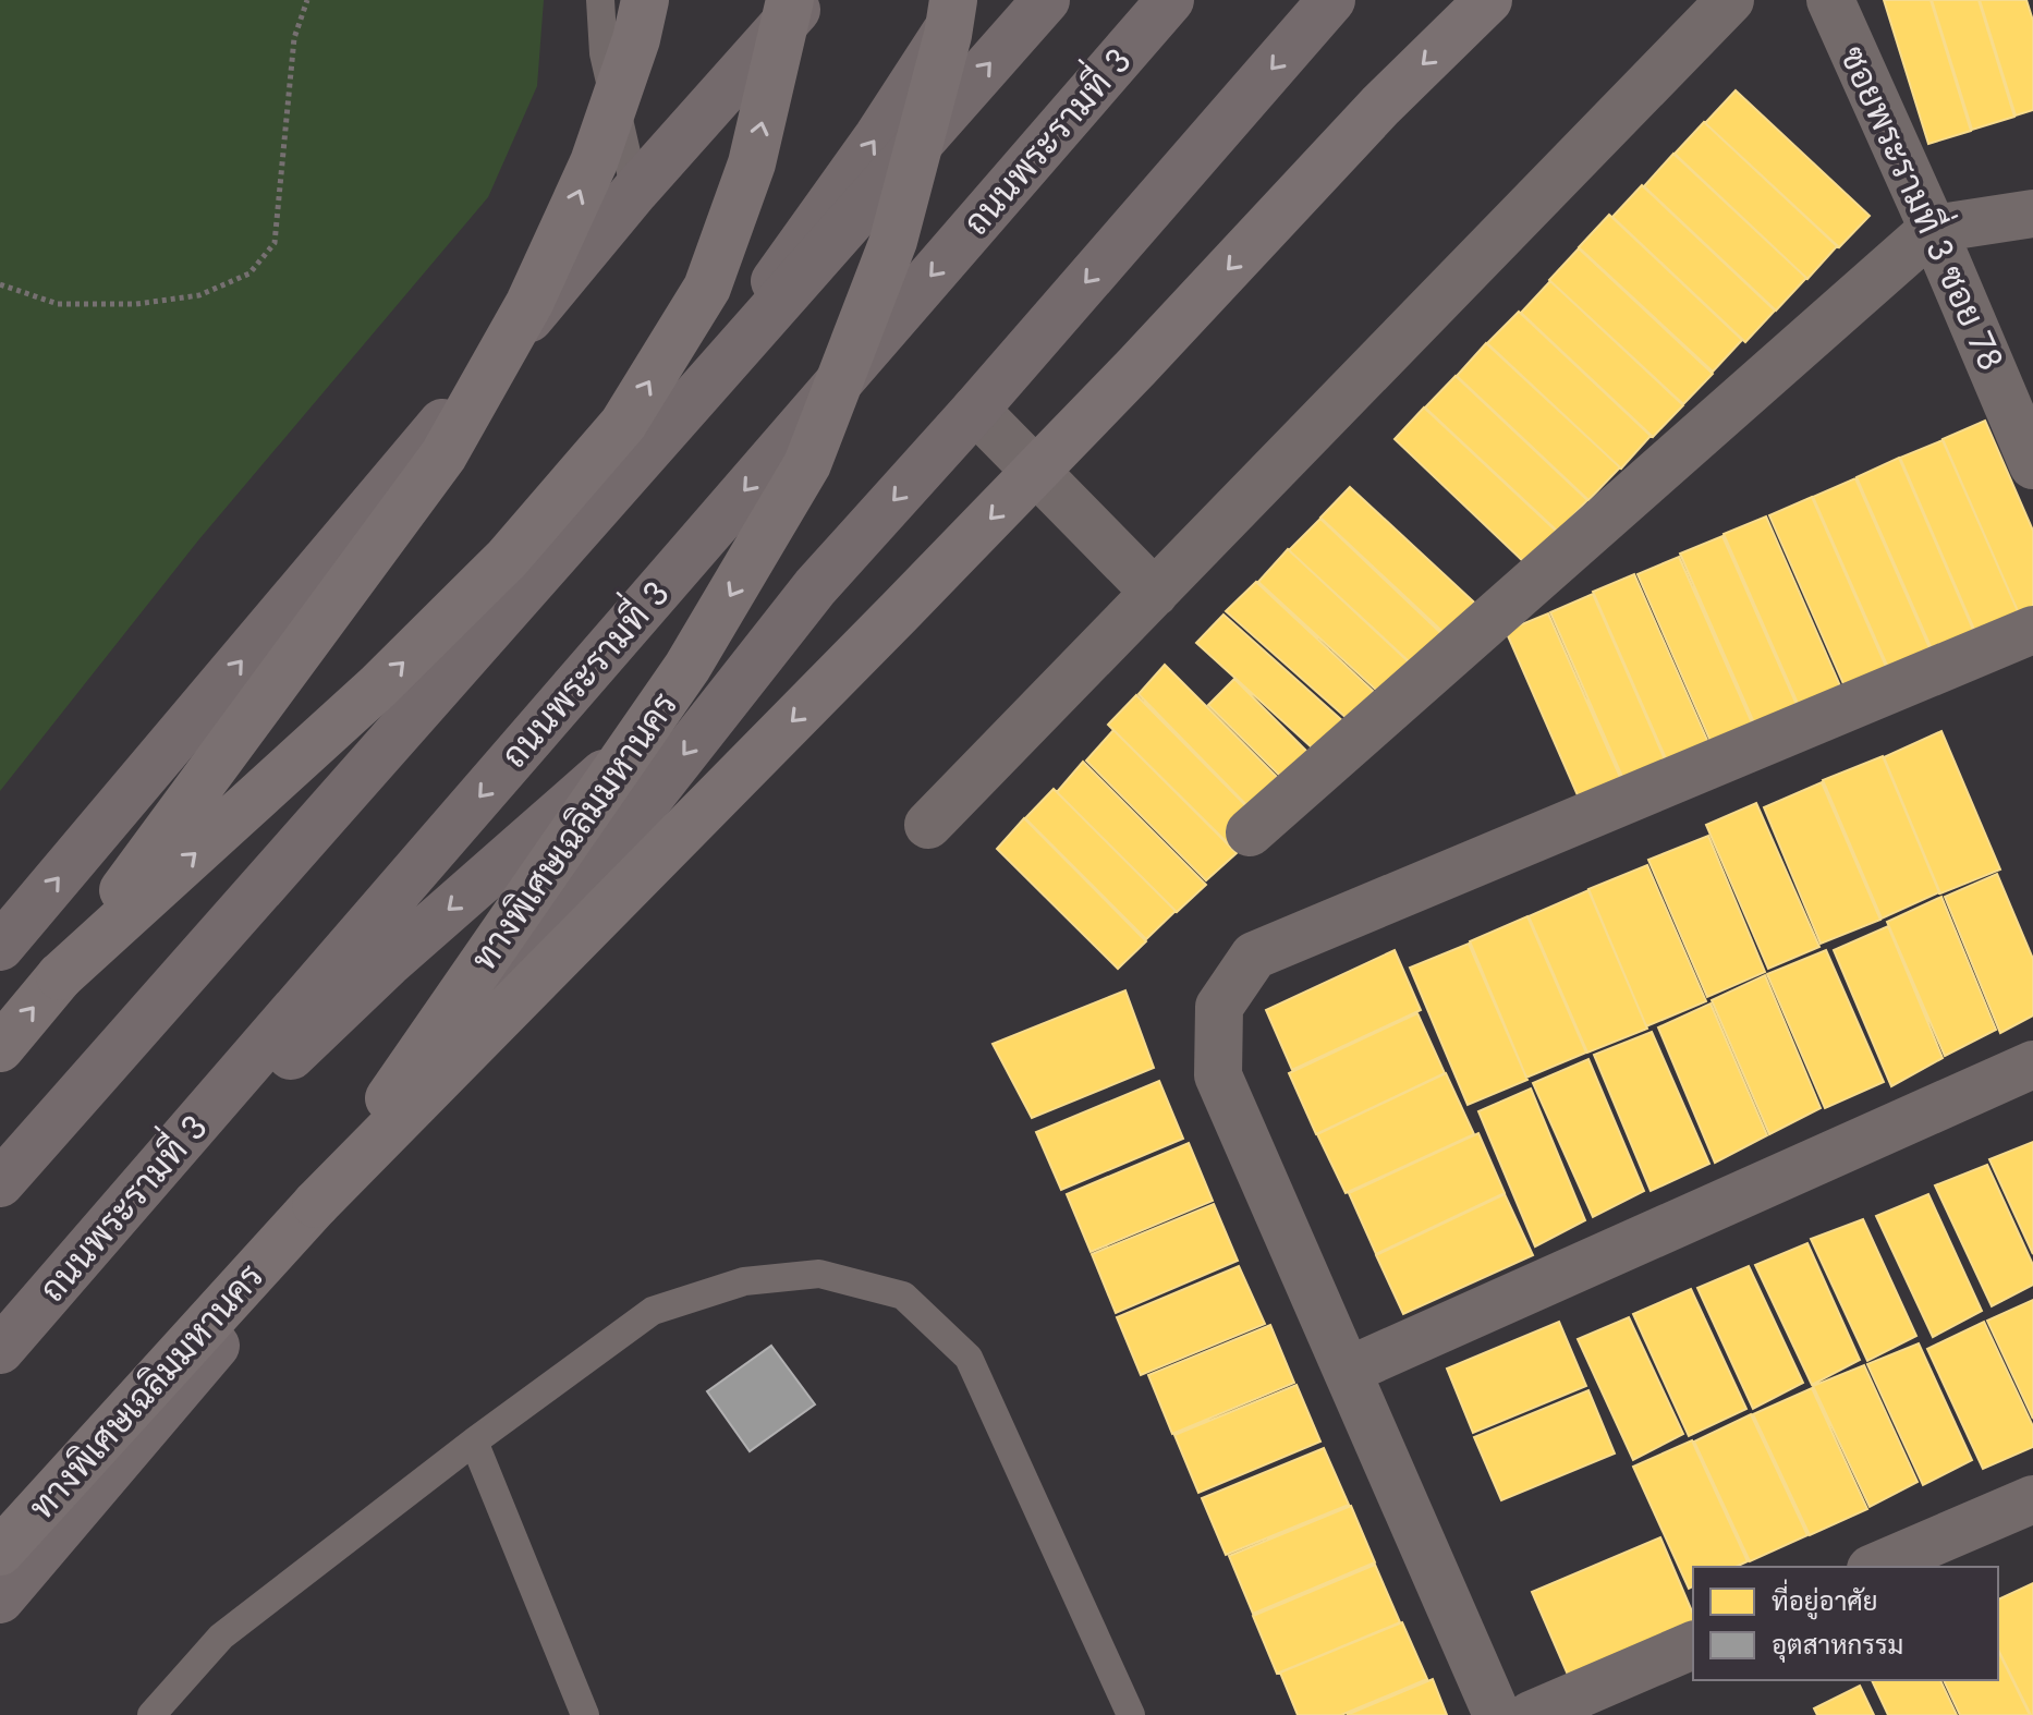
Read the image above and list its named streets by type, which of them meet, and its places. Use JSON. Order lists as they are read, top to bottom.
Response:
{
  "streets": {
    "highway": ["ทางพิเศษเฉลิมมหานคร"],
    "main road": ["ถนนพระรามที่ 3"],
    "street": ["ซอยพระรามที่ 3 ซอย 78"]
  },
  "legend": ["ที่อยู่อาศัย", "อุตสาหกรรม"]
}
